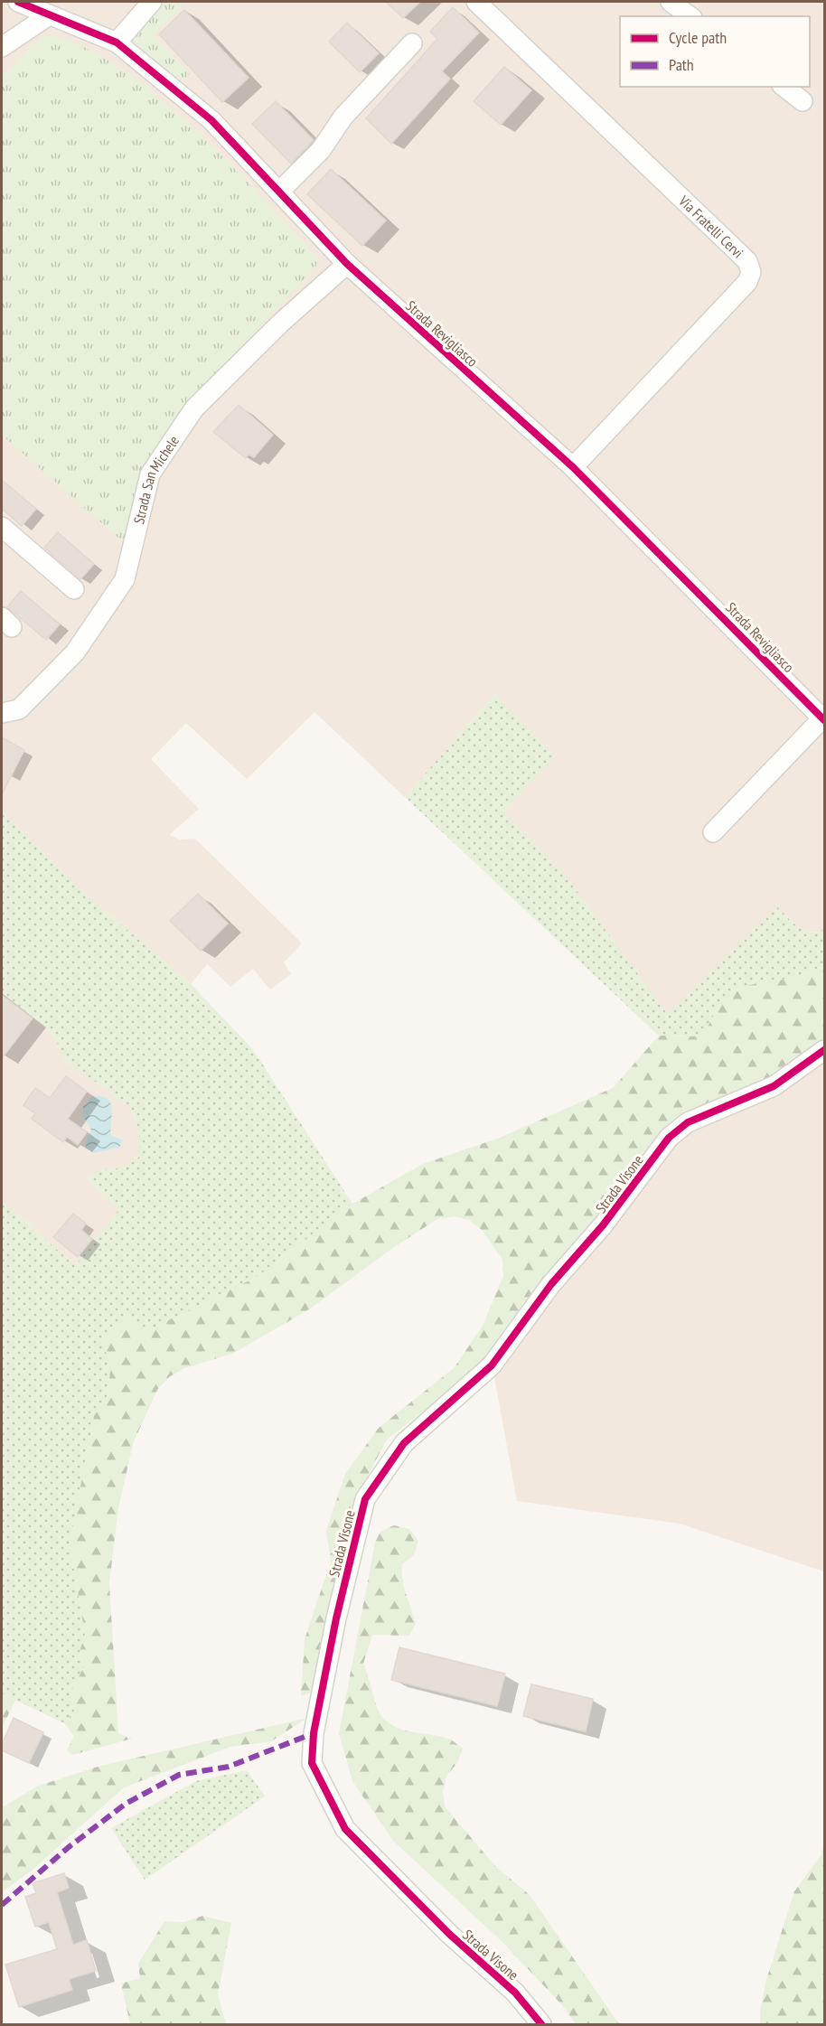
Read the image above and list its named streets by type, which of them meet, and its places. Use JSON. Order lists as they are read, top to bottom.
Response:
{
  "streets": {
    "street": [
      "Via Fratelli Cervi",
      "Strada Revigliasco",
      "Strada San Michele",
      "Strada Visone"
    ]
  },
  "crossings": [
    ["Via Fratelli Cervi", "Strada Revigliasco"],
    ["Strada Revigliasco", "Strada San Michele"]
  ],
  "legend": ["Cycle path", "Path"]
}
